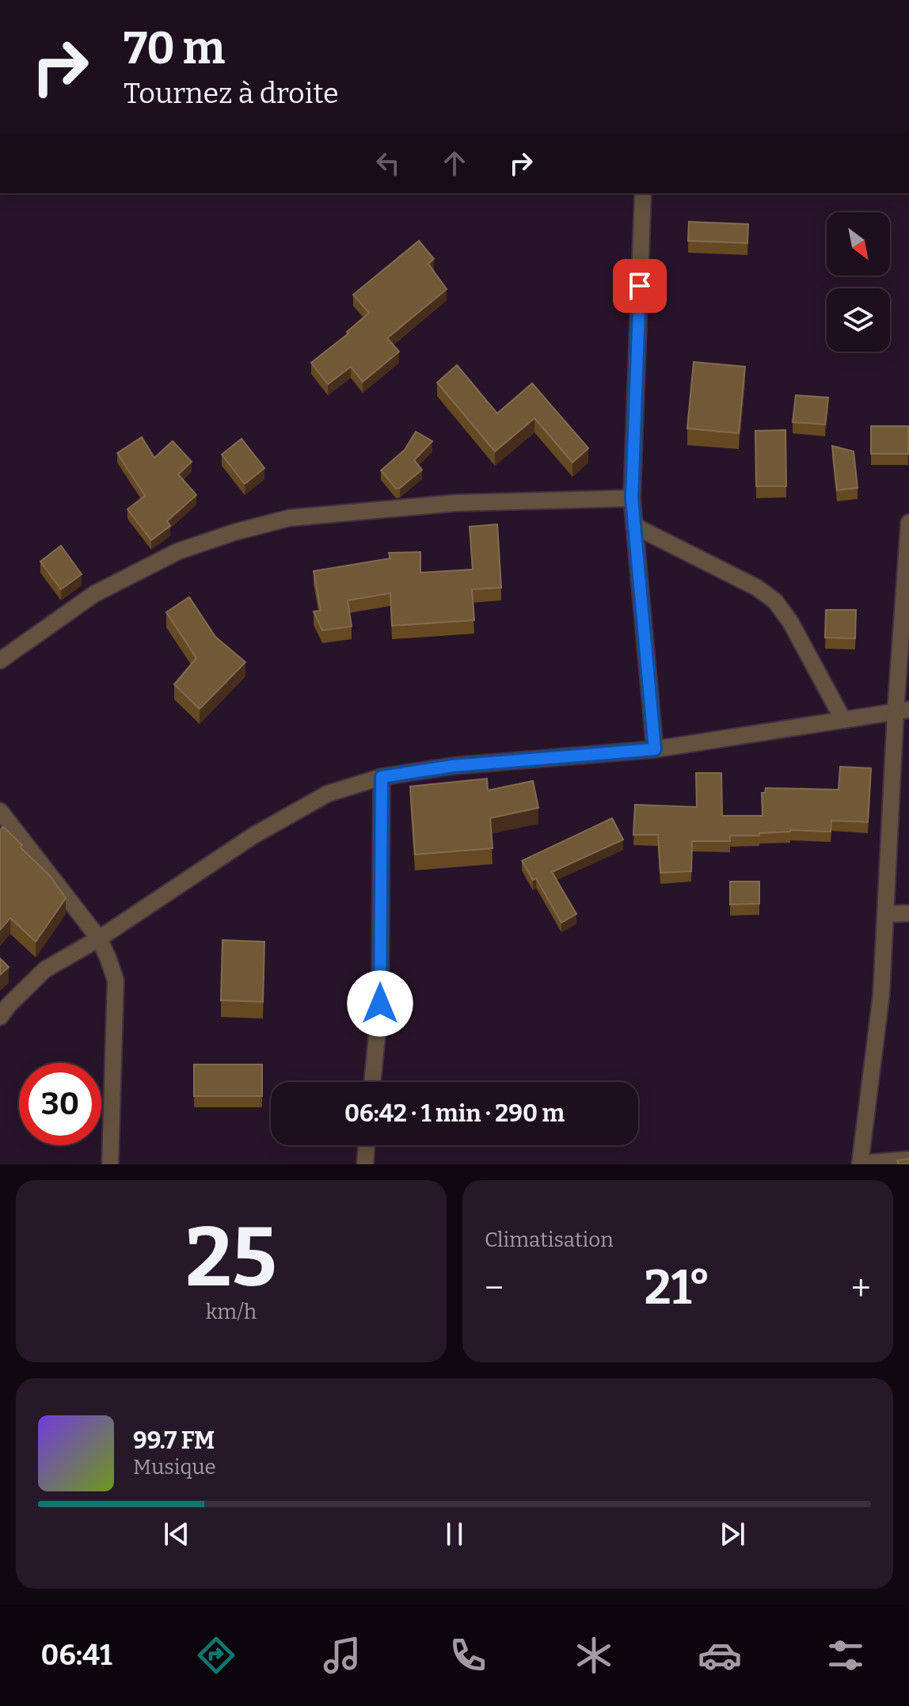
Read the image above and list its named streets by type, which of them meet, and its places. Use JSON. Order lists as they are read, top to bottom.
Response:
{
  "north": "bottom right",
  "page": {
    "turn": ["70 m", "Tournez à droite"],
    "limit": "30",
    "trip": "06:42 · 1 min · 290 m",
    "tile": [
      ["25", "km/h"],
      "Climatisation"
    ],
    "heat": ["−", "21°", "+"],
    "song": ["99.7 FM", "Musique"],
    "tabs": "06:41"
  }
}
